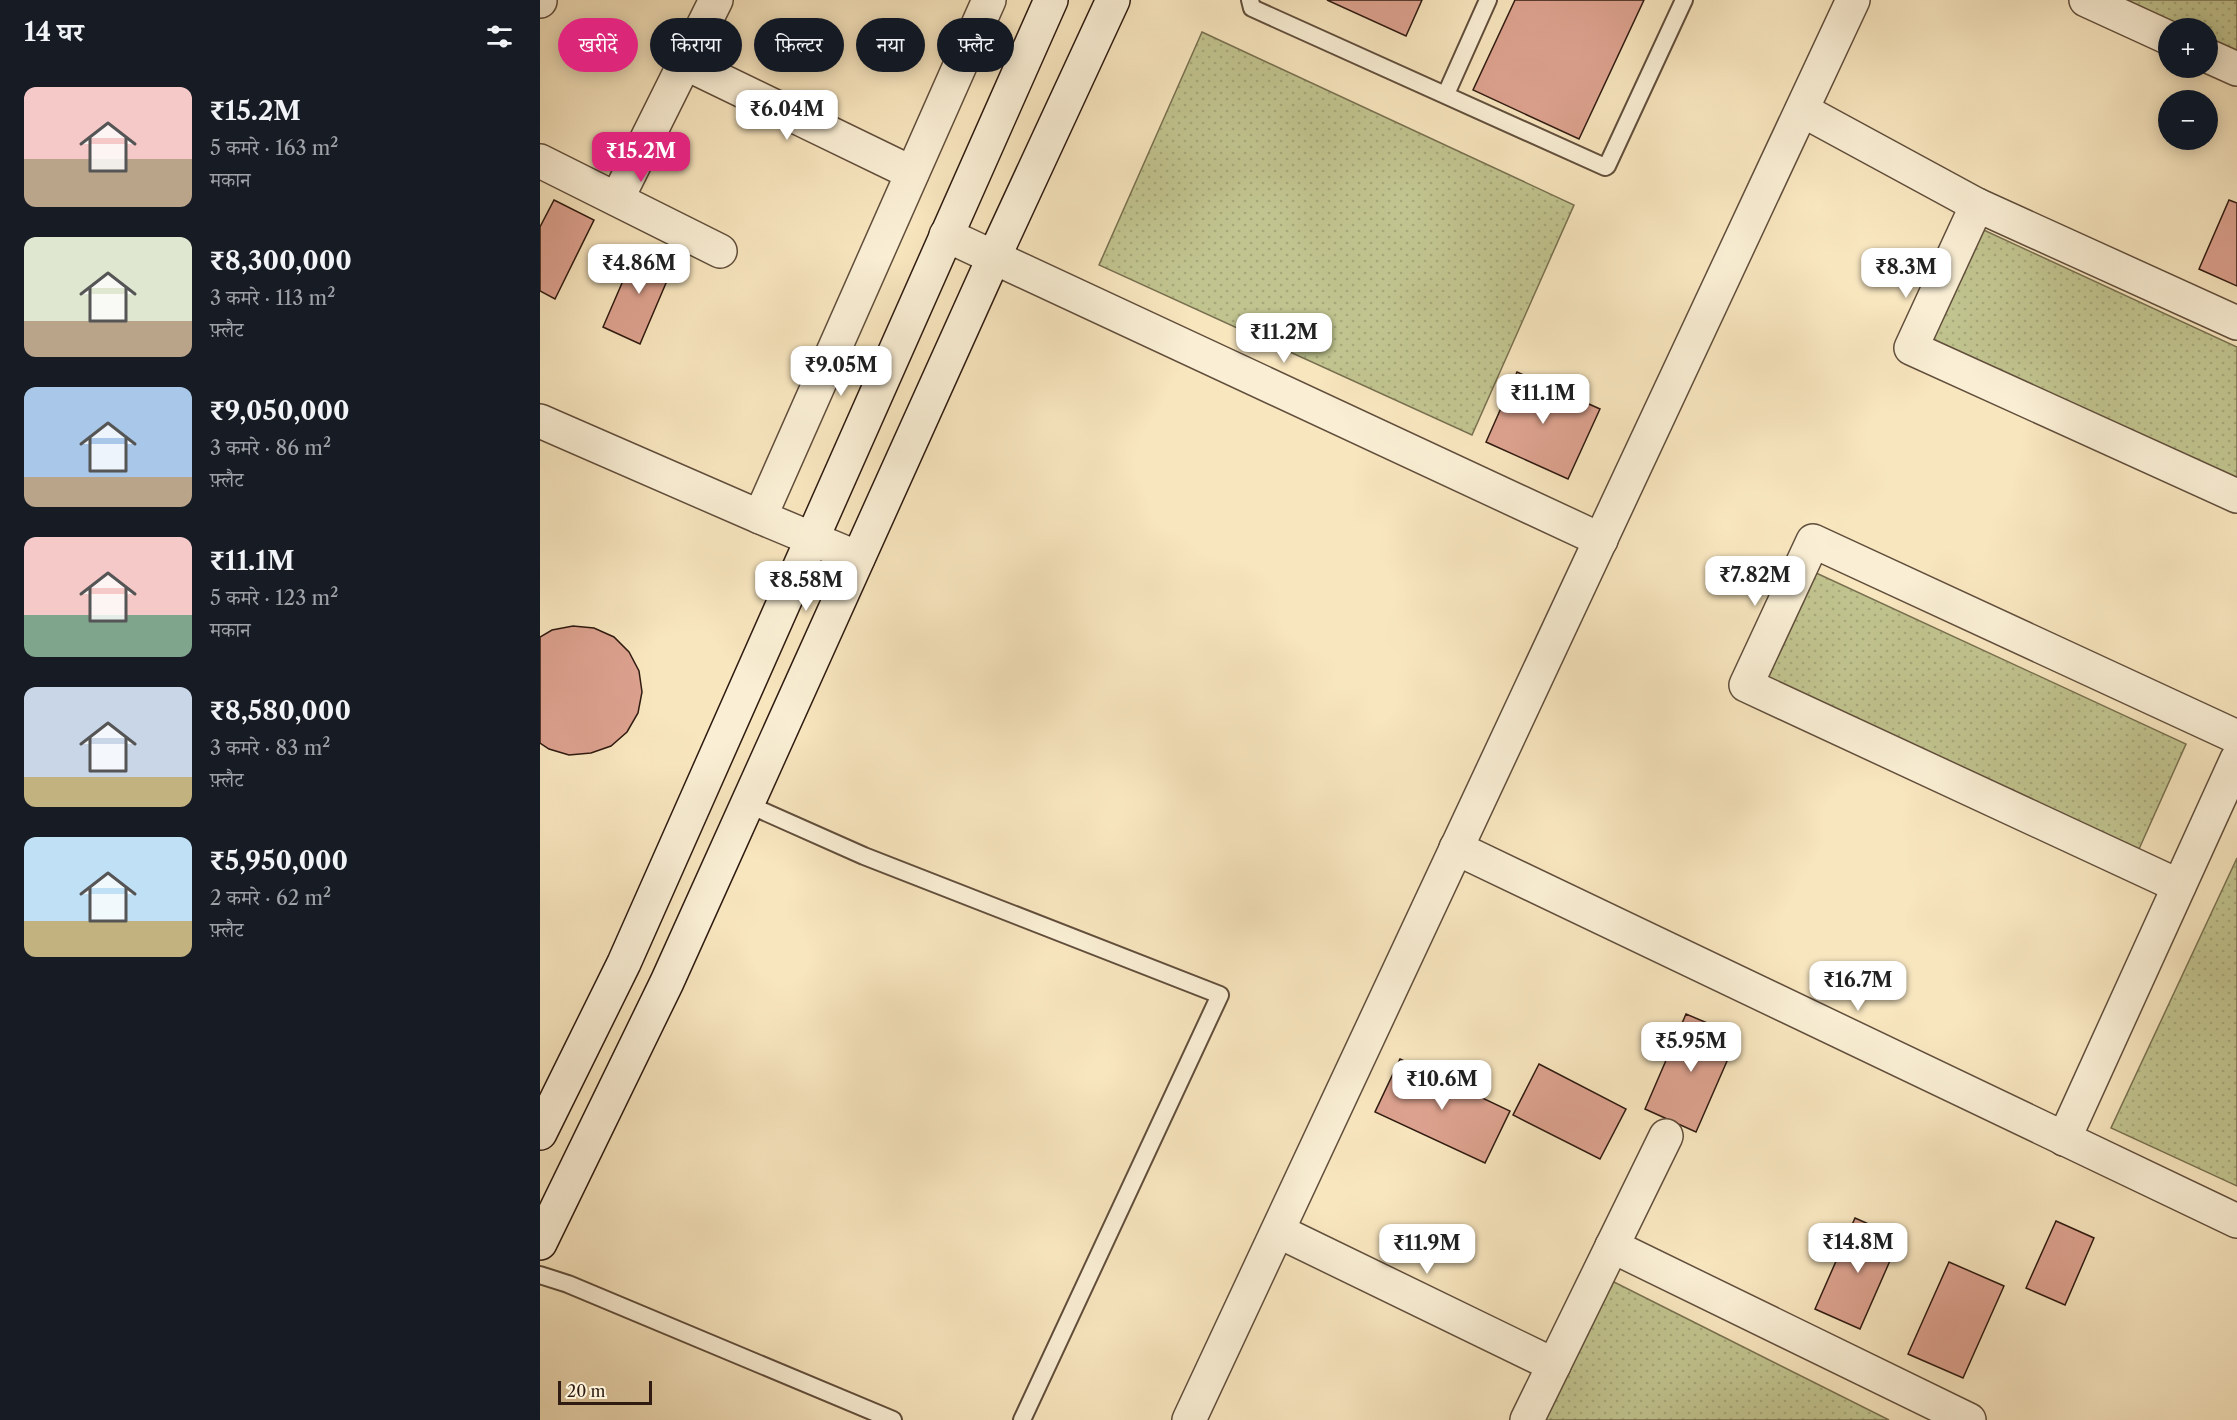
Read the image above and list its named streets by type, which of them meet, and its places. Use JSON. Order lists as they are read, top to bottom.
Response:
{
  "scale_bar": "20 m",
  "page": {
    "heading": "14 घर",
    "map_buttons": ["+", "−"],
    "chip": [
      "खरीदें",
      "किराया",
      "फ़िल्टर",
      "नया",
      "फ़्लैट"
    ],
    "list": [
      {
        "name": "₹15.2M",
        "note": "5 कमरे · 163 m² · मकान"
      },
      {
        "name": "₹8,300,000",
        "note": "3 कमरे · 113 m² · फ़्लैट"
      },
      {
        "name": "₹9,050,000",
        "note": "3 कमरे · 86 m² · फ़्लैट"
      },
      {
        "name": "₹11.1M",
        "note": "5 कमरे · 123 m² · मकान"
      },
      {
        "name": "₹8,580,000",
        "note": "3 कमरे · 83 m² · फ़्लैट"
      },
      {
        "name": "₹5,950,000",
        "note": "2 कमरे · 62 m² · फ़्लैट"
      }
    ],
    "price": [
      "₹6.04M",
      "₹15.2M",
      "₹4.86M",
      "₹8.3M",
      "₹11.2M",
      "₹9.05M",
      "₹11.1M",
      "₹7.82M",
      "₹8.58M",
      "₹16.7M",
      "₹5.95M",
      "₹10.6M",
      "₹14.8M",
      "₹11.9M"
    ],
    "scale": "20 m"
  }
}
